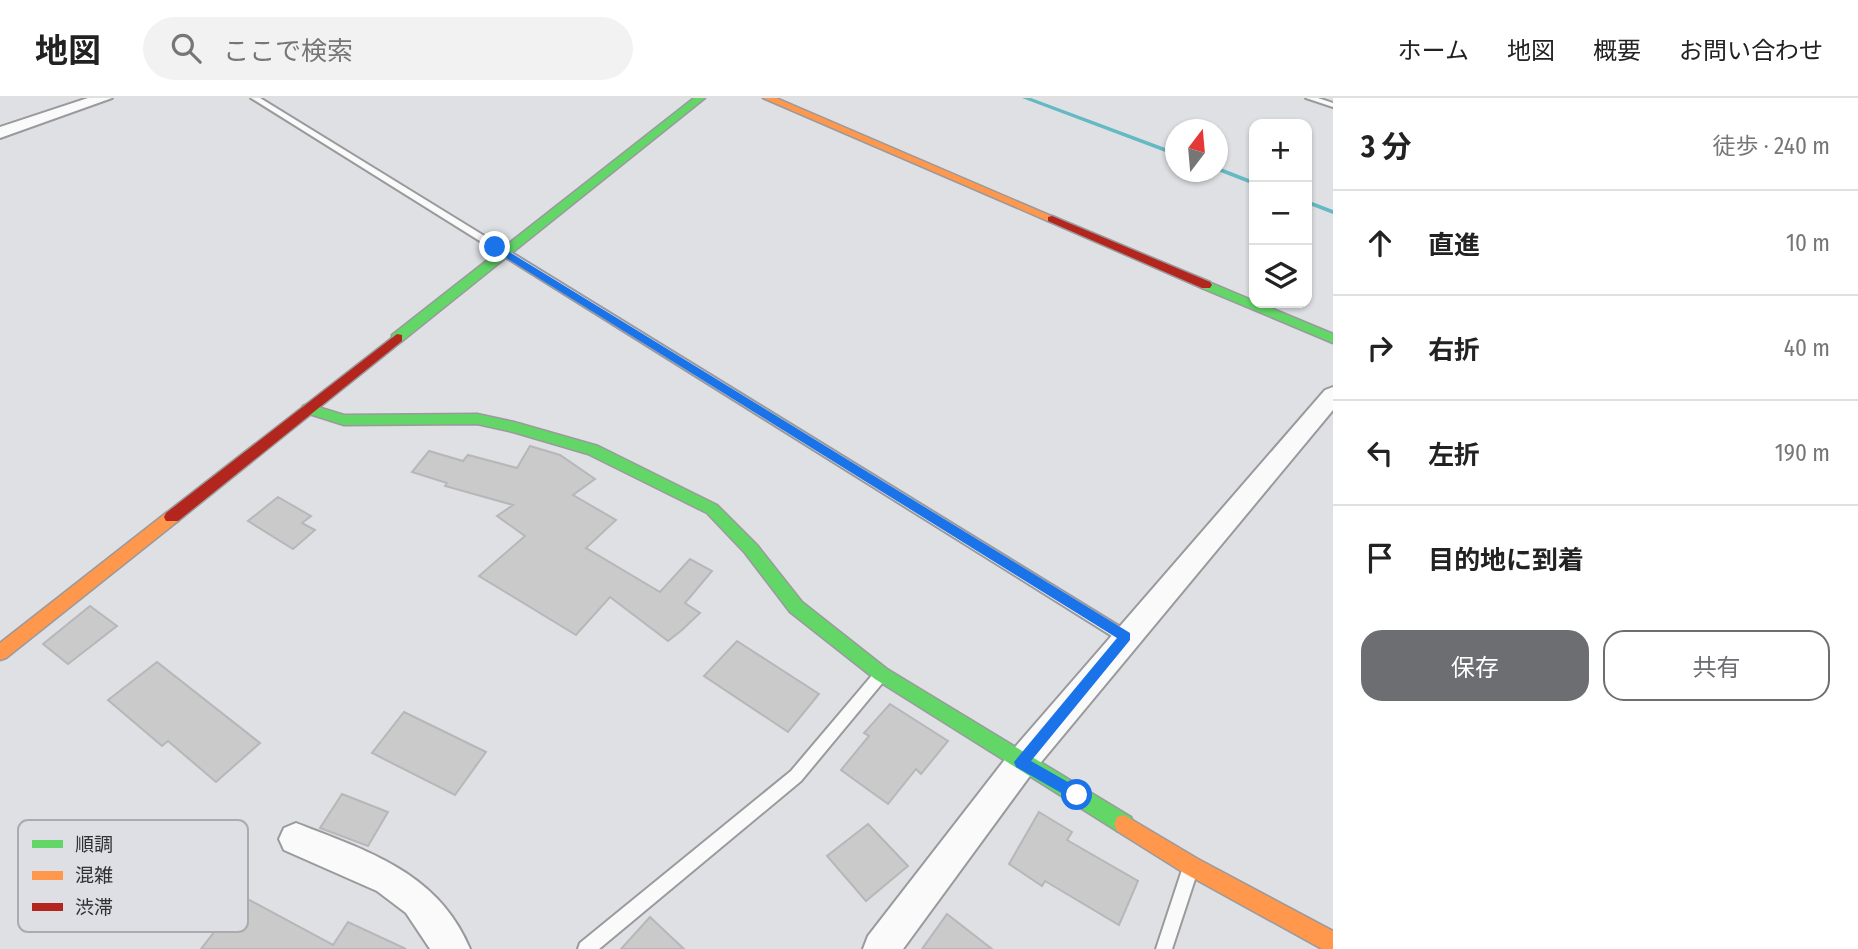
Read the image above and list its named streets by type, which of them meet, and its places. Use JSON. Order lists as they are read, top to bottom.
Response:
{
  "legend": ["順調", "混雑", "渋滞"],
  "north": "top",
  "page": {
    "header": "地図",
    "search": "ここで検索",
    "nav": [
      "ホーム",
      "地図",
      "概要",
      "お問い合わせ"
    ],
    "heading": ["3 分", "徒歩 · 240 m"],
    "map_buttons": ["+", "−"],
    "list": [
      ["直進", "10 m"],
      ["右折", "40 m"],
      ["左折", "190 m"],
      "目的地に到着"
    ],
    "buttons": ["保存", "共有"]
  }
}
